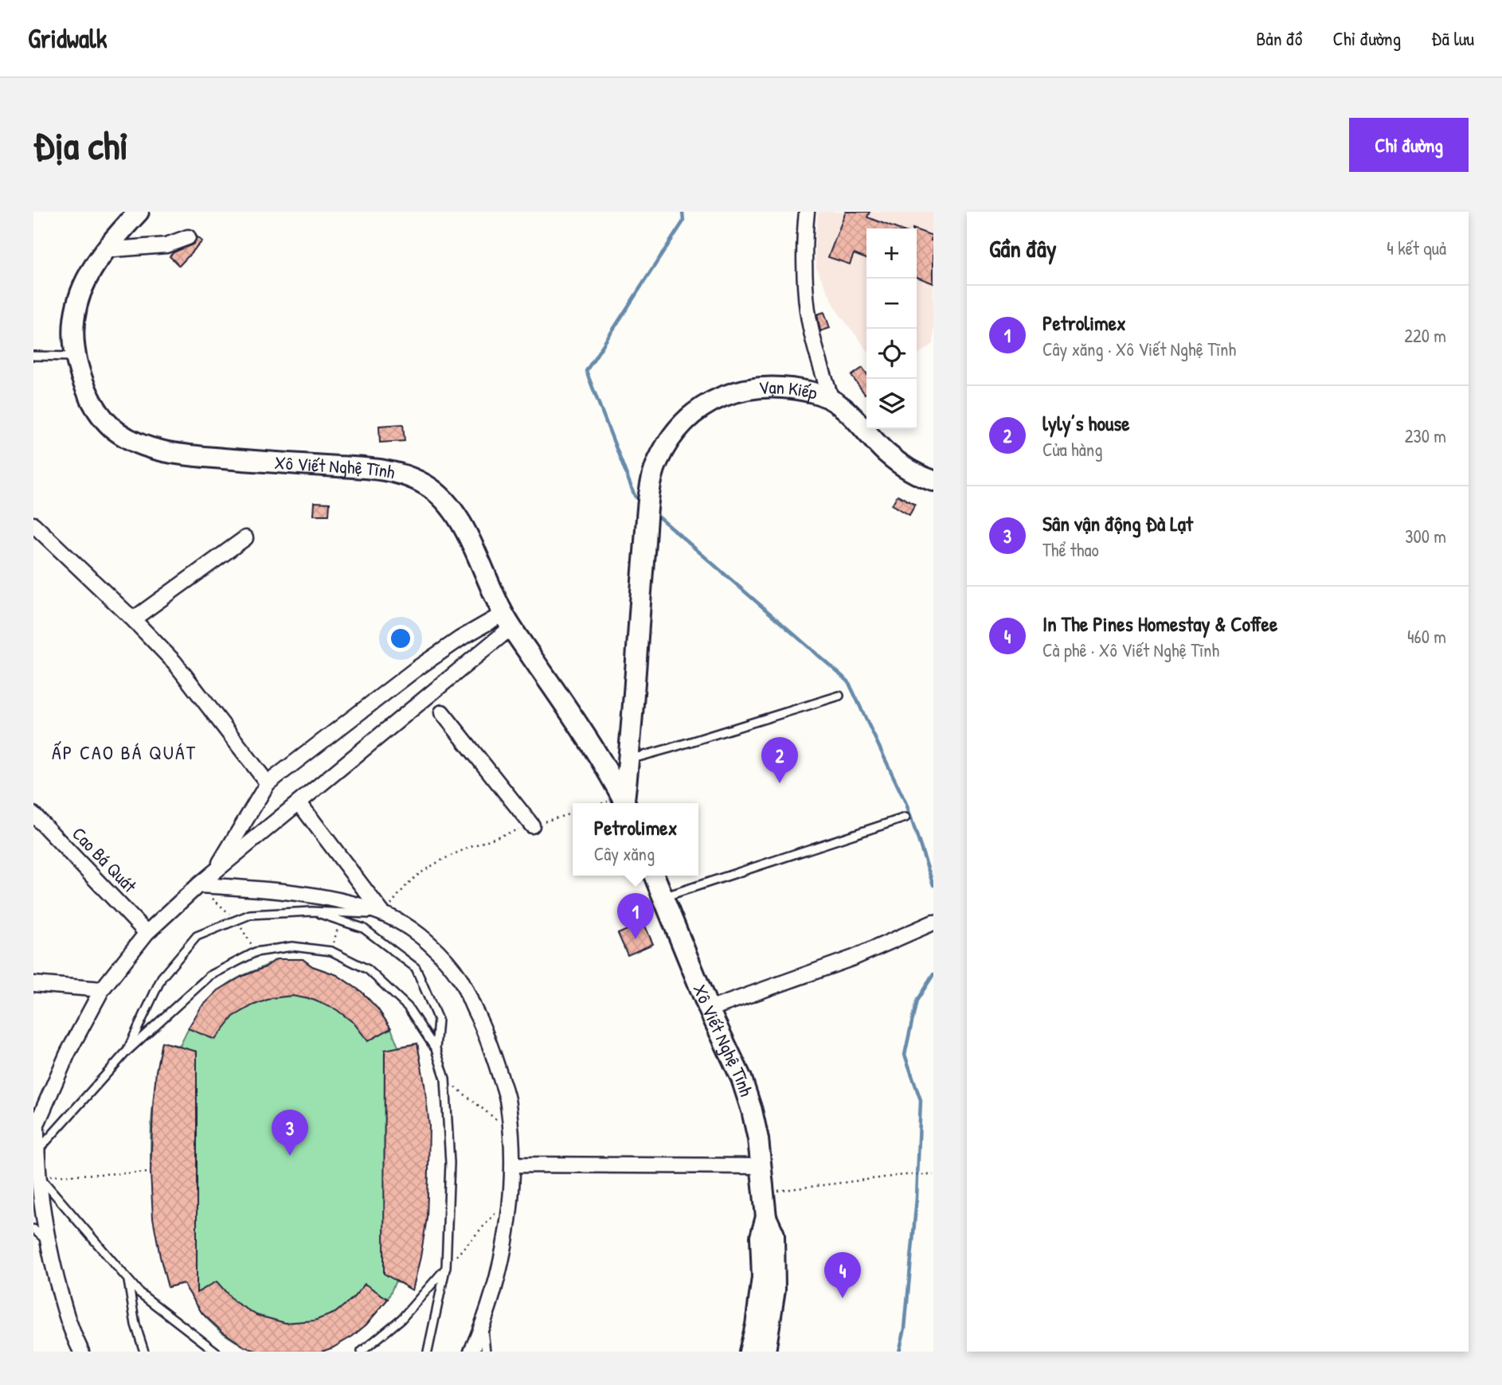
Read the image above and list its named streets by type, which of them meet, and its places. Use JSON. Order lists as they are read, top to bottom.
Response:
{
  "streets": {
    "main road": ["Vạn Kiếp", "Xô Viết Nghệ Tĩnh"],
    "street": ["Cao Bá Quát"]
  },
  "districts": ["ẤP CAO BÁ QUÁT"],
  "page": {
    "header": "Gridwalk",
    "nav": ["Bản đồ", "Chỉ đường", "Đã lưu"],
    "buttons": "Chỉ đường",
    "title": "Địa chỉ",
    "heading": ["Gần đây", "4 kết quả"],
    "map_buttons": ["+", "−"],
    "list": [
      {
        "mark": "1",
        "name": "Petrolimex",
        "note": "Cây xăng · Xô Viết Nghệ Tĩnh",
        "value": "220 m"
      },
      {
        "mark": "2",
        "name": "lyly’s house",
        "note": "Cửa hàng",
        "value": "230 m"
      },
      {
        "mark": "3",
        "name": "Sân vận động Đà Lạt",
        "note": "Thể thao",
        "value": "300 m"
      },
      {
        "mark": "4",
        "name": "In The Pines Homestay & Coffee",
        "note": "Cà phê · Xô Viết Nghệ Tĩnh",
        "value": "460 m"
      }
    ],
    "pins": [
      "2",
      "1",
      "3",
      "4"
    ],
    "popup": ["Petrolimex", "Cây xăng"]
  }
}
